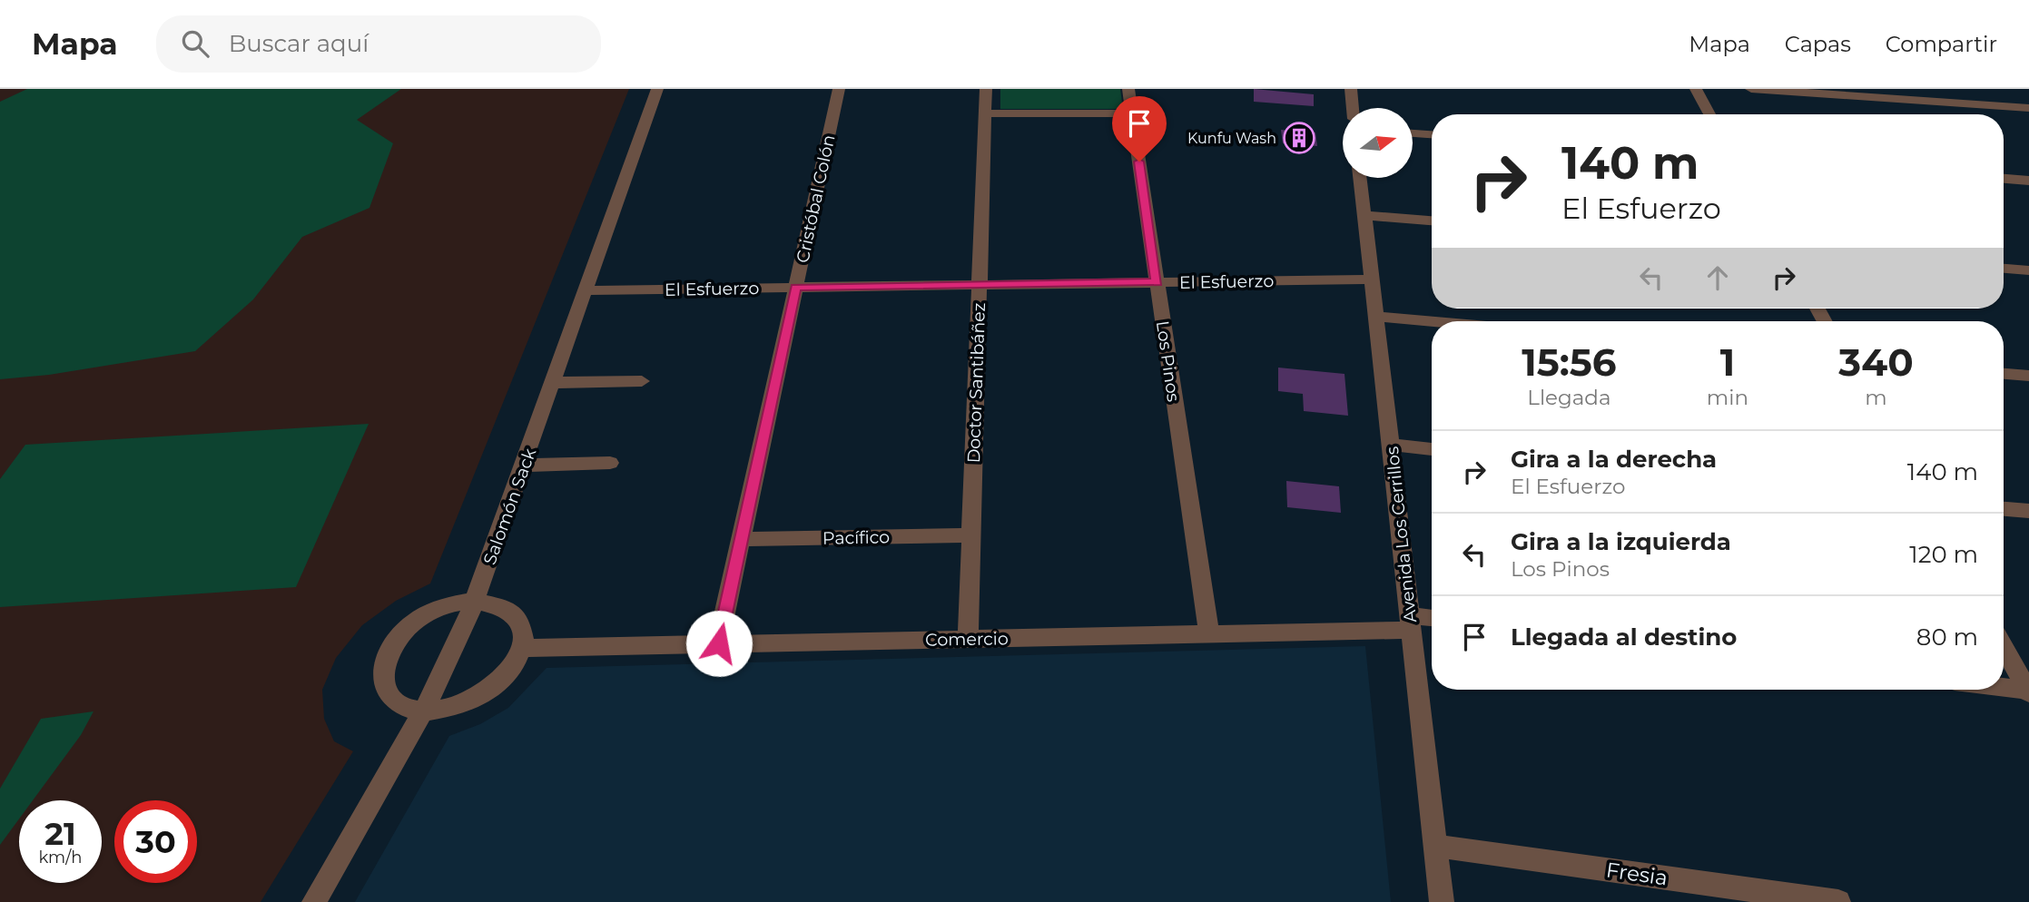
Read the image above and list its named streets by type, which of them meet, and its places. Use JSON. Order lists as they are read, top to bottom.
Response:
{
  "streets": {
    "street": [
      "Cristóbal Colón",
      "El Esfuerzo",
      "Los Pinos",
      "Doctor Santibáñez",
      "Salomón Sack",
      "Avenida Los Cerrillos",
      "Pacífico",
      "Comercio",
      "Fresia"
    ]
  },
  "crossings": [
    ["Cristóbal Colón", "El Esfuerzo"],
    ["Cristóbal Colón", "Pacífico"],
    ["Cristóbal Colón", "Comercio"],
    ["El Esfuerzo", "Los Pinos"],
    ["El Esfuerzo", "Doctor Santibáñez"],
    ["El Esfuerzo", "Salomón Sack"],
    ["El Esfuerzo", "Avenida Los Cerrillos"],
    ["Los Pinos", "Comercio"],
    ["Doctor Santibáñez", "Pacífico"],
    ["Doctor Santibáñez", "Comercio"],
    ["Avenida Los Cerrillos", "Comercio"],
    ["Avenida Los Cerrillos", "Fresia"]
  ],
  "places": {
    "building": ["Kunfu Wash"]
  },
  "north": "right",
  "page": {
    "header": "Mapa",
    "search": "Buscar aquí",
    "nav": ["Mapa", "Capas", "Compartir"],
    "turn": ["140 m", "El Esfuerzo"],
    "eta": [
      "15:56",
      "Llegada",
      "1",
      "min",
      "340",
      "m"
    ],
    "list": [
      {
        "name": "Gira a la derecha",
        "note": "El Esfuerzo",
        "value": "140 m"
      },
      {
        "name": "Gira a la izquierda",
        "note": "Los Pinos",
        "value": "120 m"
      },
      {
        "name": "Llegada al destino",
        "value": "80 m"
      }
    ],
    "speed": "21 km/h",
    "limit": "30"
  }
}
